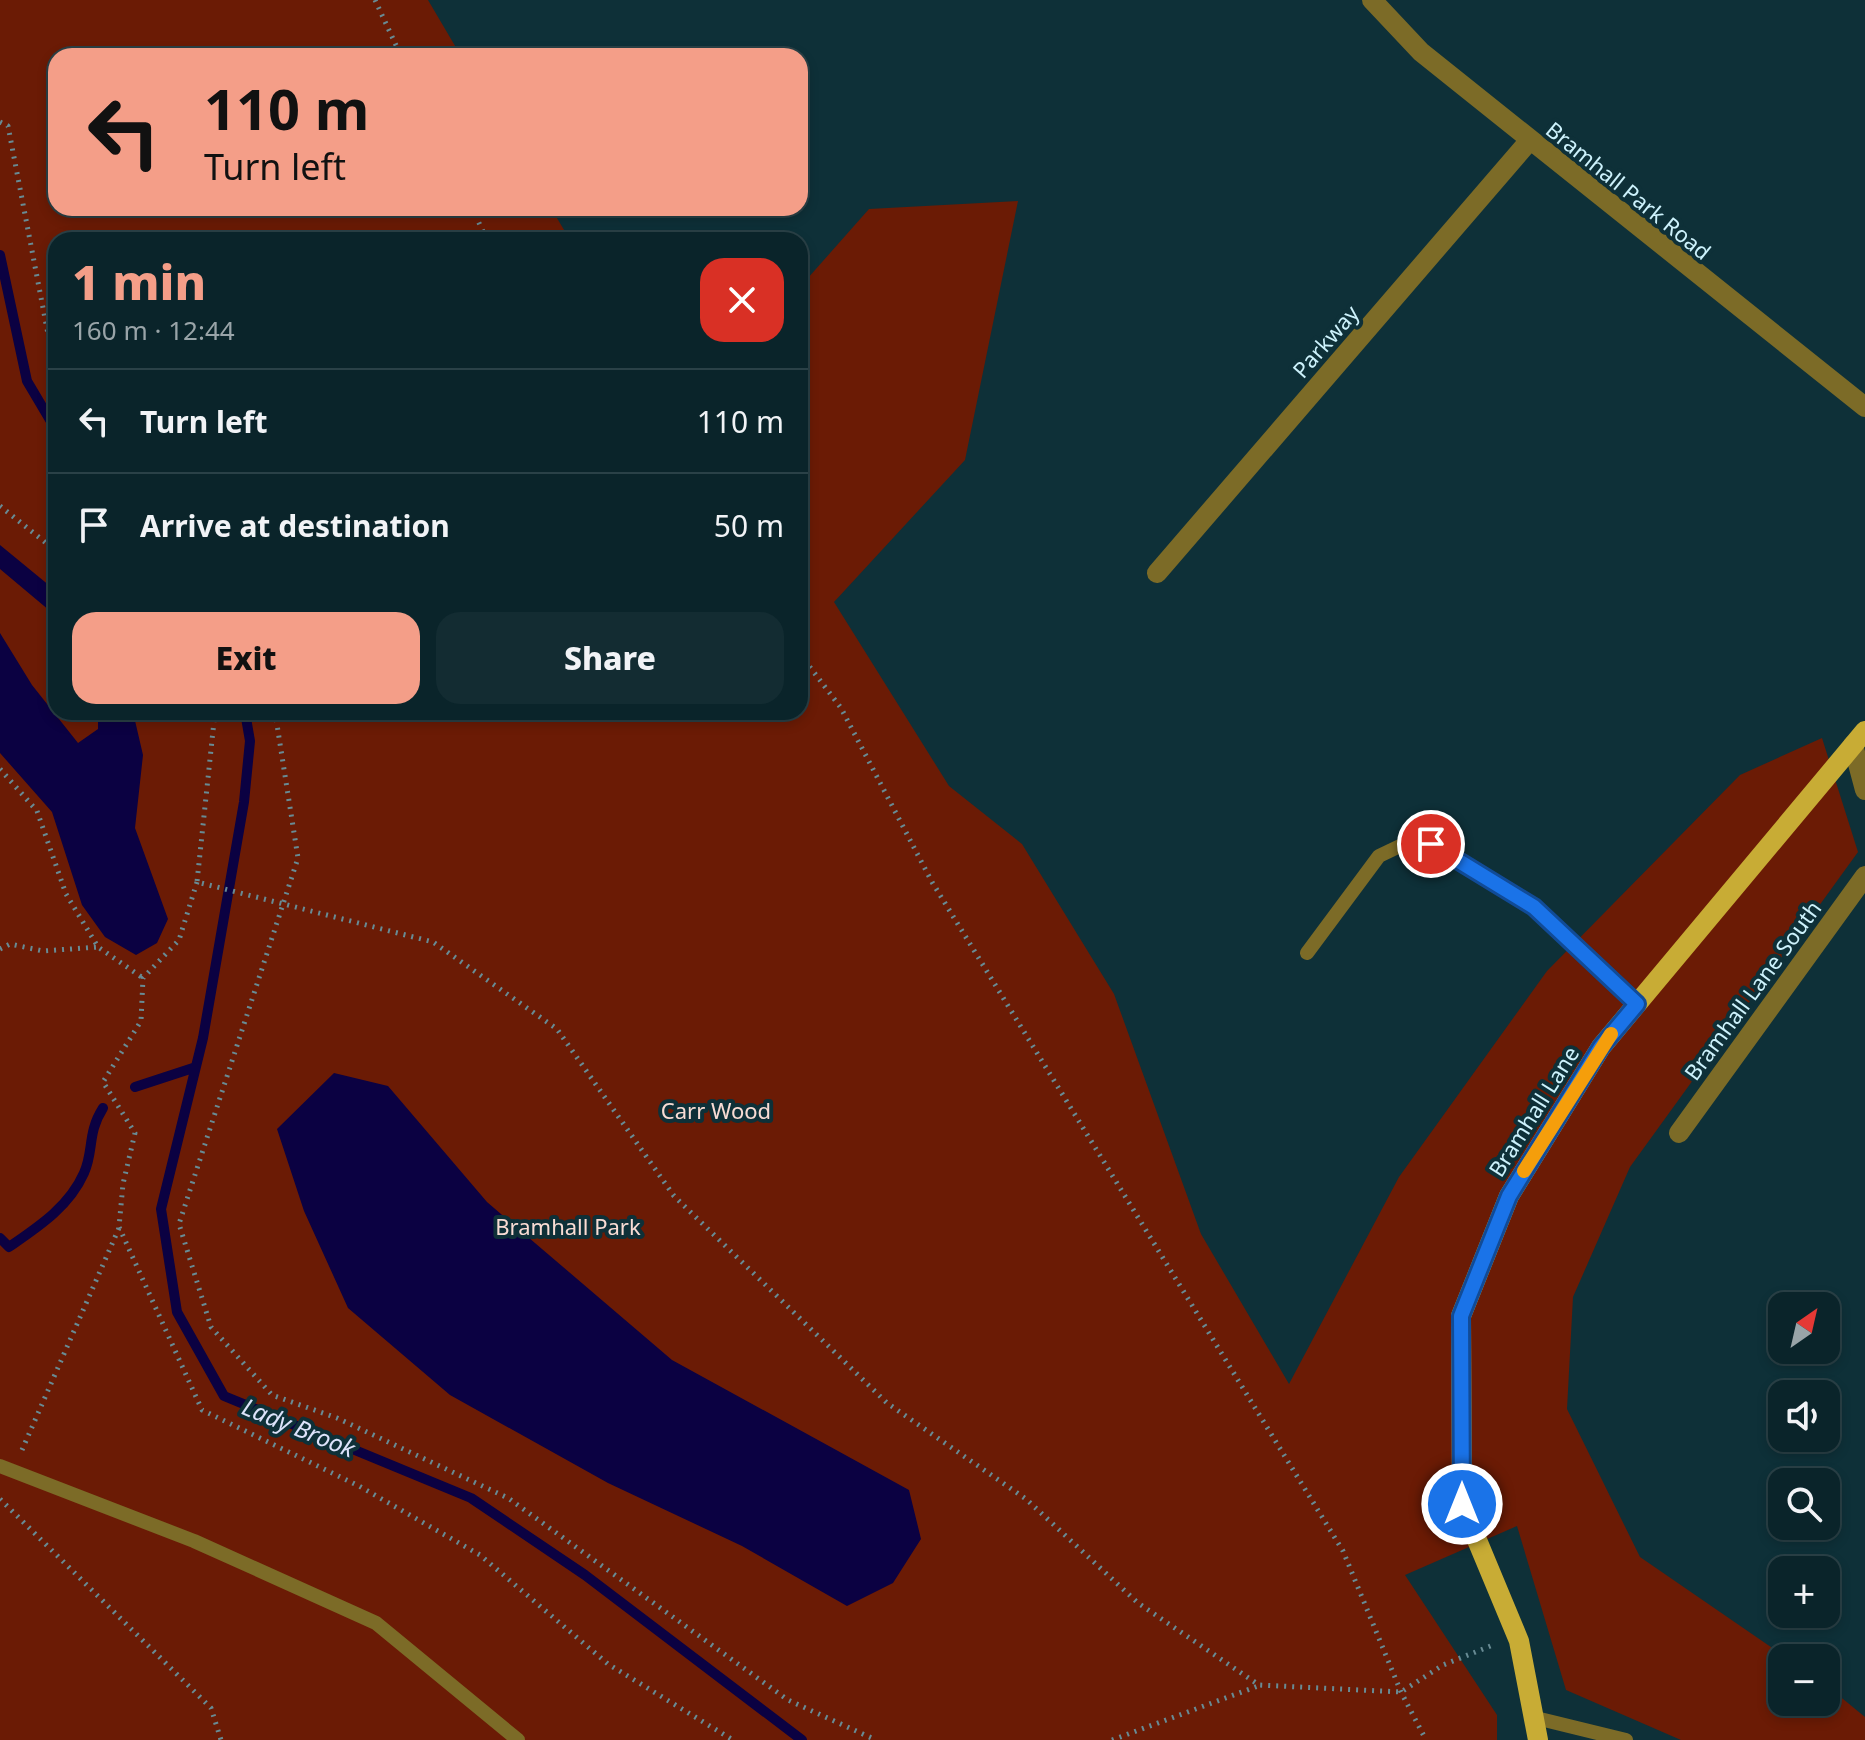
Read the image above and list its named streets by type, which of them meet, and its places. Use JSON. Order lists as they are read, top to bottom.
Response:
{
  "streets": {
    "main road": ["Bramhall Lane"],
    "street": ["Bramhall Park Road", "Parkway", "Bramhall Lane South"]
  },
  "crossings": [
    ["Bramhall Park Road", "Parkway"]
  ],
  "water": ["Lady Brook"],
  "parks": ["Carr Wood", "Bramhall Park"],
  "north": "top right",
  "page": {
    "turn": ["110 m", "Turn left"],
    "heading": ["1 min", "160 m · 12:44"],
    "list": [
      {
        "name": "Turn left",
        "value": "110 m"
      },
      {
        "name": "Arrive at destination",
        "value": "50 m"
      }
    ],
    "buttons": ["Exit", "Share"],
    "map_buttons": ["+", "−"]
  }
}
